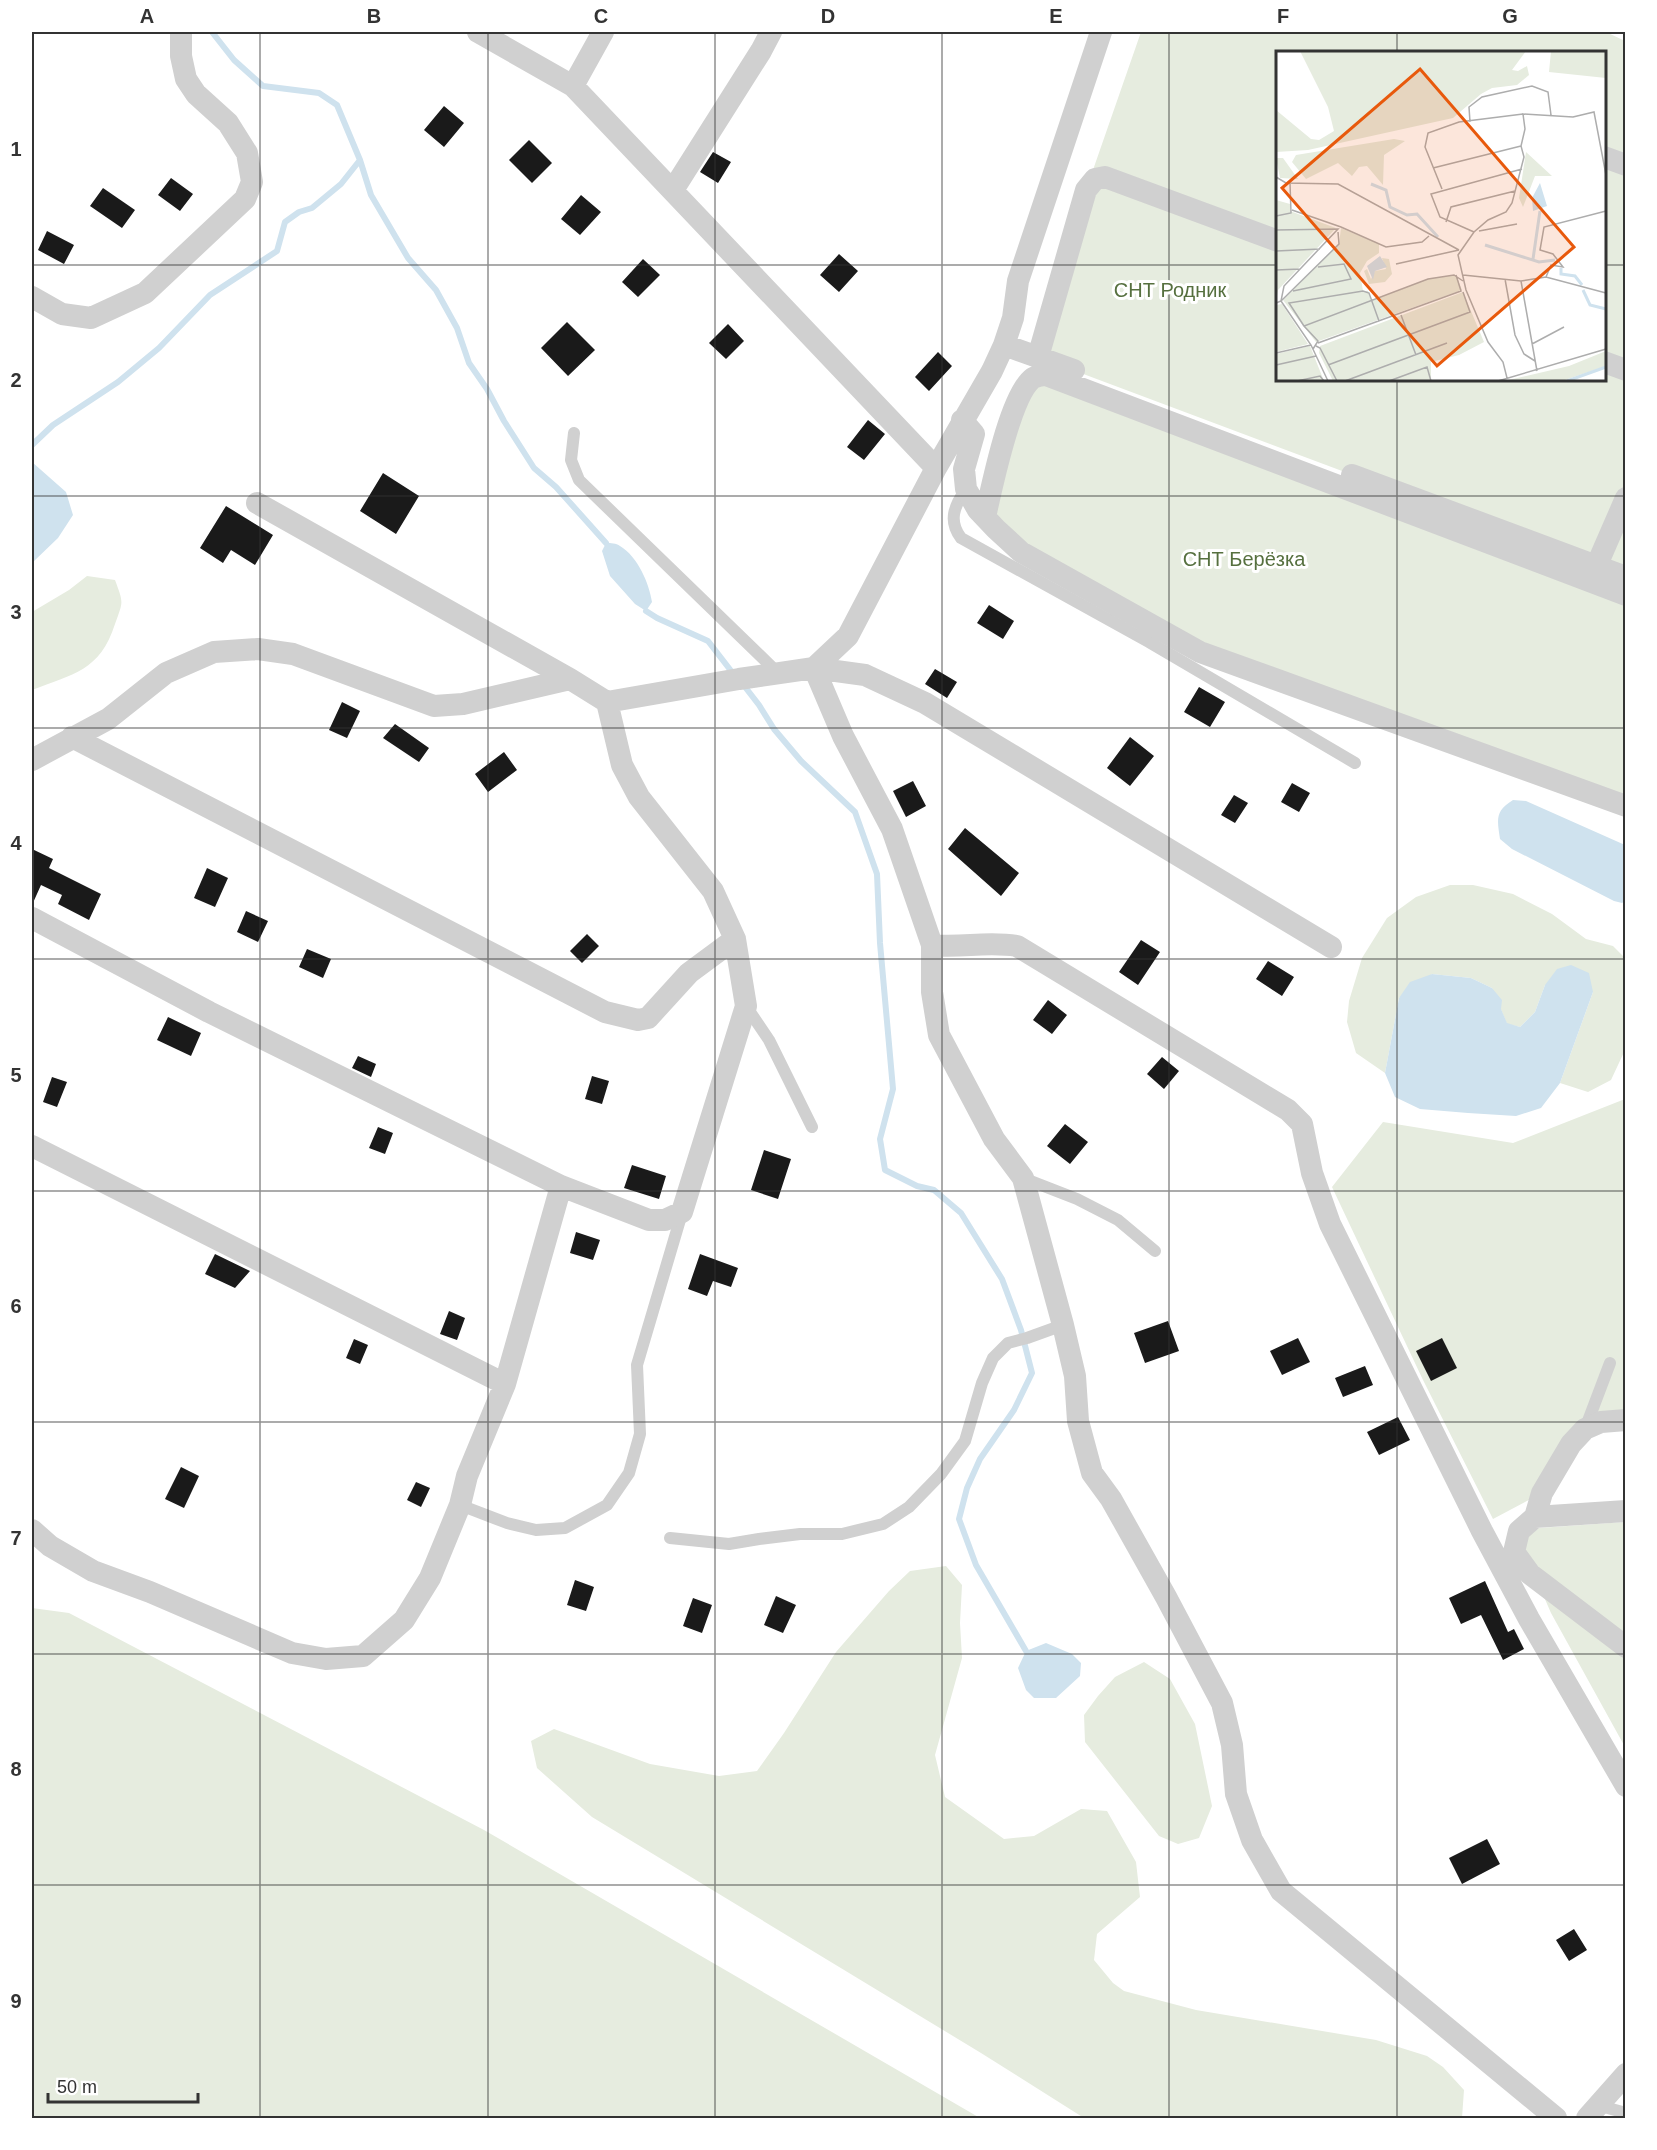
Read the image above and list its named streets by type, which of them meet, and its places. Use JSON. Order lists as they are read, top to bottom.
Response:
{
  "parks": ["СНТ Родник", "СНТ Берёзка"],
  "scale_bar": "50 m",
  "grid": {
    "columns": [
      "A",
      "B",
      "C",
      "D",
      "E",
      "F",
      "G"
    ],
    "rows": [
      "1",
      "2",
      "3",
      "4",
      "5",
      "6",
      "7",
      "8",
      "9"
    ]
  }
}
